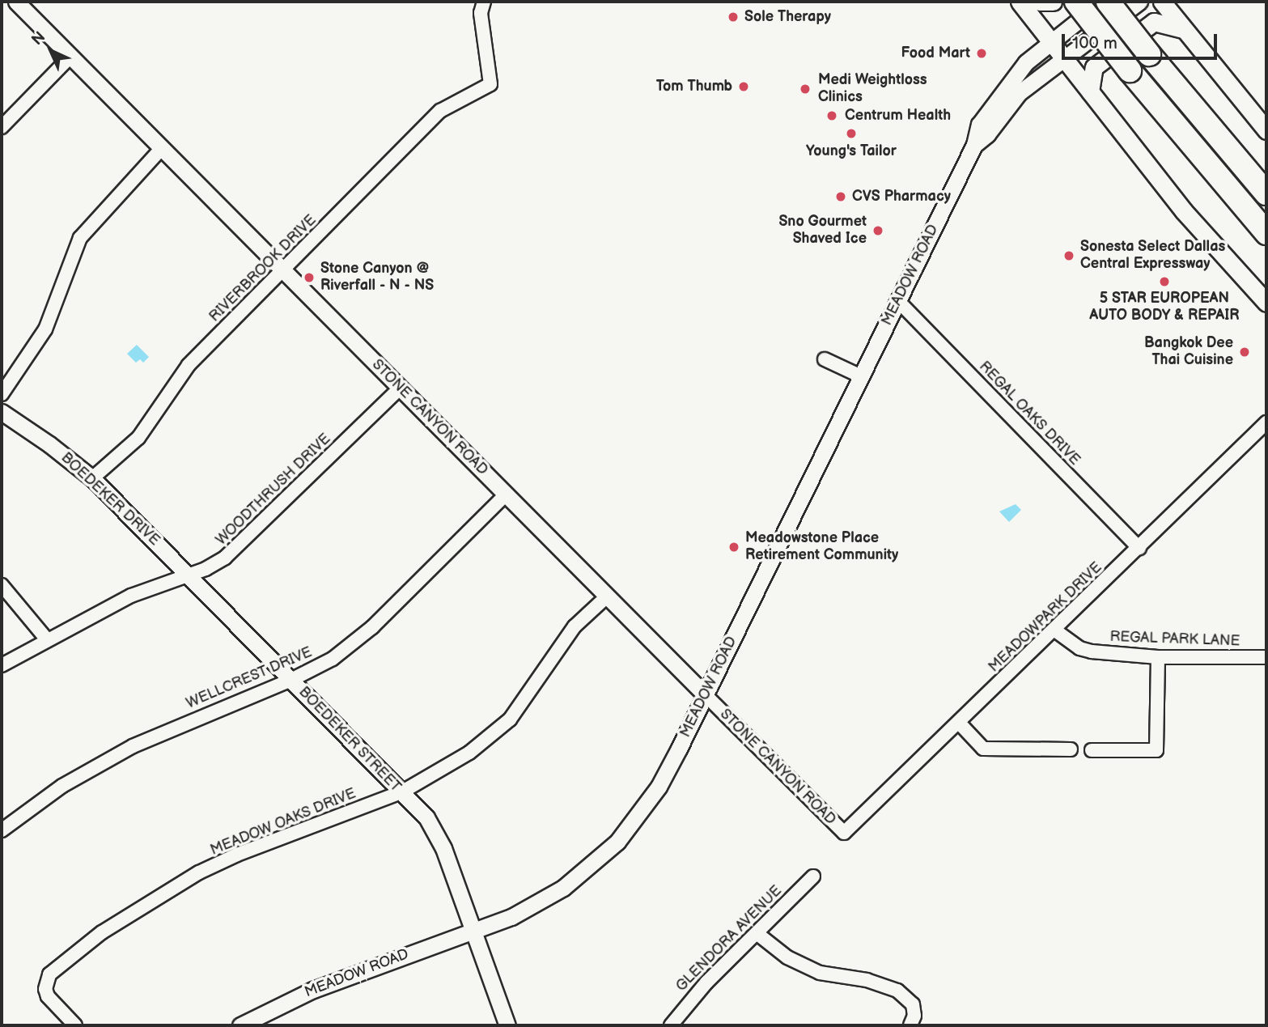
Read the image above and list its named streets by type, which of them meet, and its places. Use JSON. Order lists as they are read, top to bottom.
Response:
{
  "streets": {
    "street": [
      "RIVERBROOK DRIVE",
      "MEADOW ROAD",
      "REGAL OAKS DRIVE",
      "STONE CANYON ROAD",
      "WOODTHRUSH DRIVE",
      "BOEDEKER DRIVE",
      "MEADOWPARK DRIVE",
      "REGAL PARK LANE",
      "WELLCREST DRIVE",
      "BOEDEKER STREET",
      "MEADOW OAKS DRIVE",
      "GLENDORA AVENUE"
    ]
  },
  "crossings": [
    ["RIVERBROOK DRIVE", "STONE CANYON ROAD"],
    ["RIVERBROOK DRIVE", "BOEDEKER DRIVE"],
    ["MEADOW ROAD", "REGAL OAKS DRIVE"],
    ["MEADOW ROAD", "STONE CANYON ROAD"],
    ["MEADOW ROAD", "BOEDEKER STREET"],
    ["REGAL OAKS DRIVE", "MEADOWPARK DRIVE"],
    ["STONE CANYON ROAD", "WOODTHRUSH DRIVE"],
    ["STONE CANYON ROAD", "MEADOWPARK DRIVE"],
    ["STONE CANYON ROAD", "WELLCREST DRIVE"],
    ["STONE CANYON ROAD", "MEADOW OAKS DRIVE"],
    ["WOODTHRUSH DRIVE", "BOEDEKER DRIVE"],
    ["WOODTHRUSH DRIVE", "BOEDEKER STREET"],
    ["BOEDEKER DRIVE", "BOEDEKER STREET"],
    ["MEADOWPARK DRIVE", "REGAL PARK LANE"],
    ["WELLCREST DRIVE", "BOEDEKER STREET"],
    ["BOEDEKER STREET", "MEADOW OAKS DRIVE"]
  ],
  "places": [
    "Sole Therapy",
    "Food Mart",
    "Tom Thumb",
    "Medi Weightloss Clinics",
    "Centrum Health",
    "Young's Tailor",
    "CVS Pharmacy",
    "Sno Gourmet Shaved Ice",
    "Sonesta Select Dallas Central Expressway",
    "Stone Canyon @ Riverfall - N - NS",
    "5 STAR EUROPEAN AUTO BODY & REPAIR",
    "Bangkok Dee Thai Cuisine",
    "Meadowstone Place Retirement Community"
  ],
  "scale_bar": "100 m",
  "north": "top left"
}
